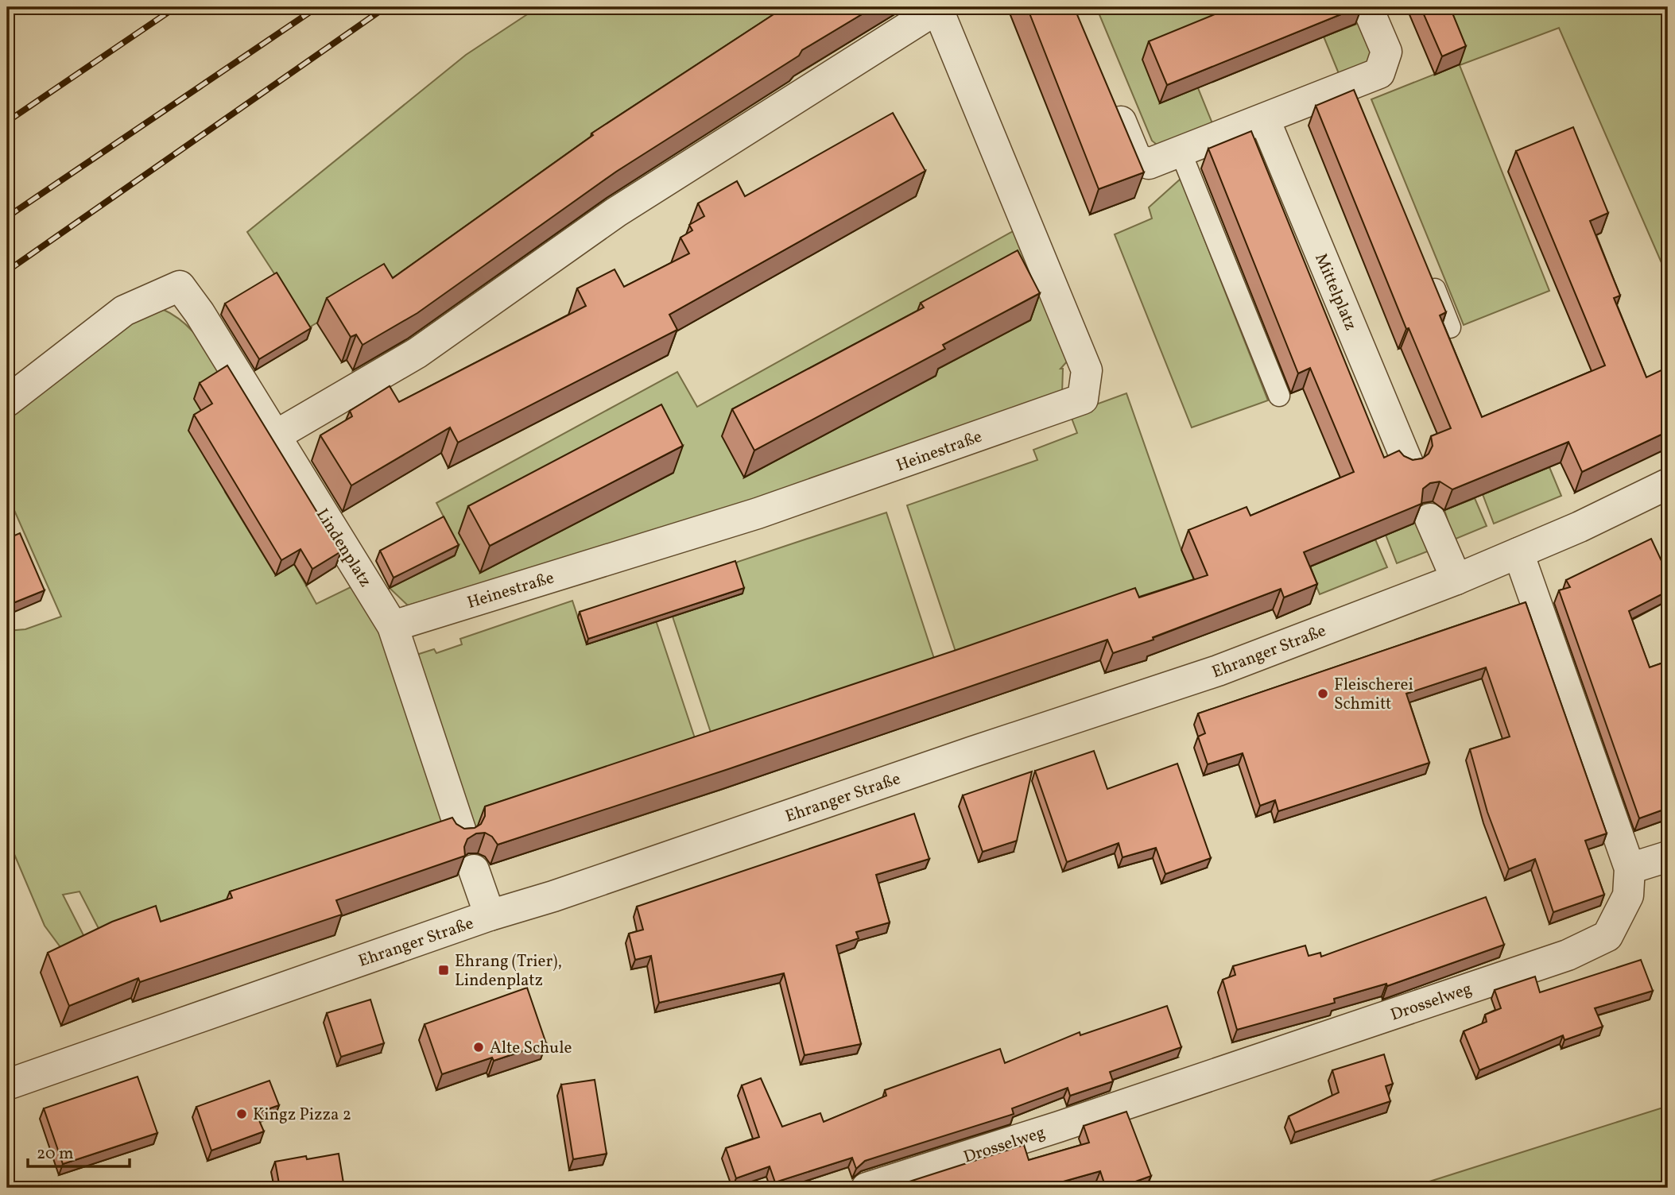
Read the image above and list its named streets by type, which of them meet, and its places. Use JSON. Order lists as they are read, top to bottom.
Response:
{
  "streets": {
    "street": [
      "Mittelplatz",
      "Heinestraße",
      "Lindenplatz",
      "Ehranger Straße",
      "Drosselweg"
    ]
  },
  "crossings": [
    ["Heinestraße", "Lindenplatz"],
    ["Ehranger Straße", "Drosselweg"]
  ],
  "places": {
    "other": ["Fleischerei Schmitt", "Alte Schule", "Kingz Pizza 2"],
    "transit": ["Ehrang (Trier), Lindenplatz"]
  },
  "scale_bar": "20 m"
}
